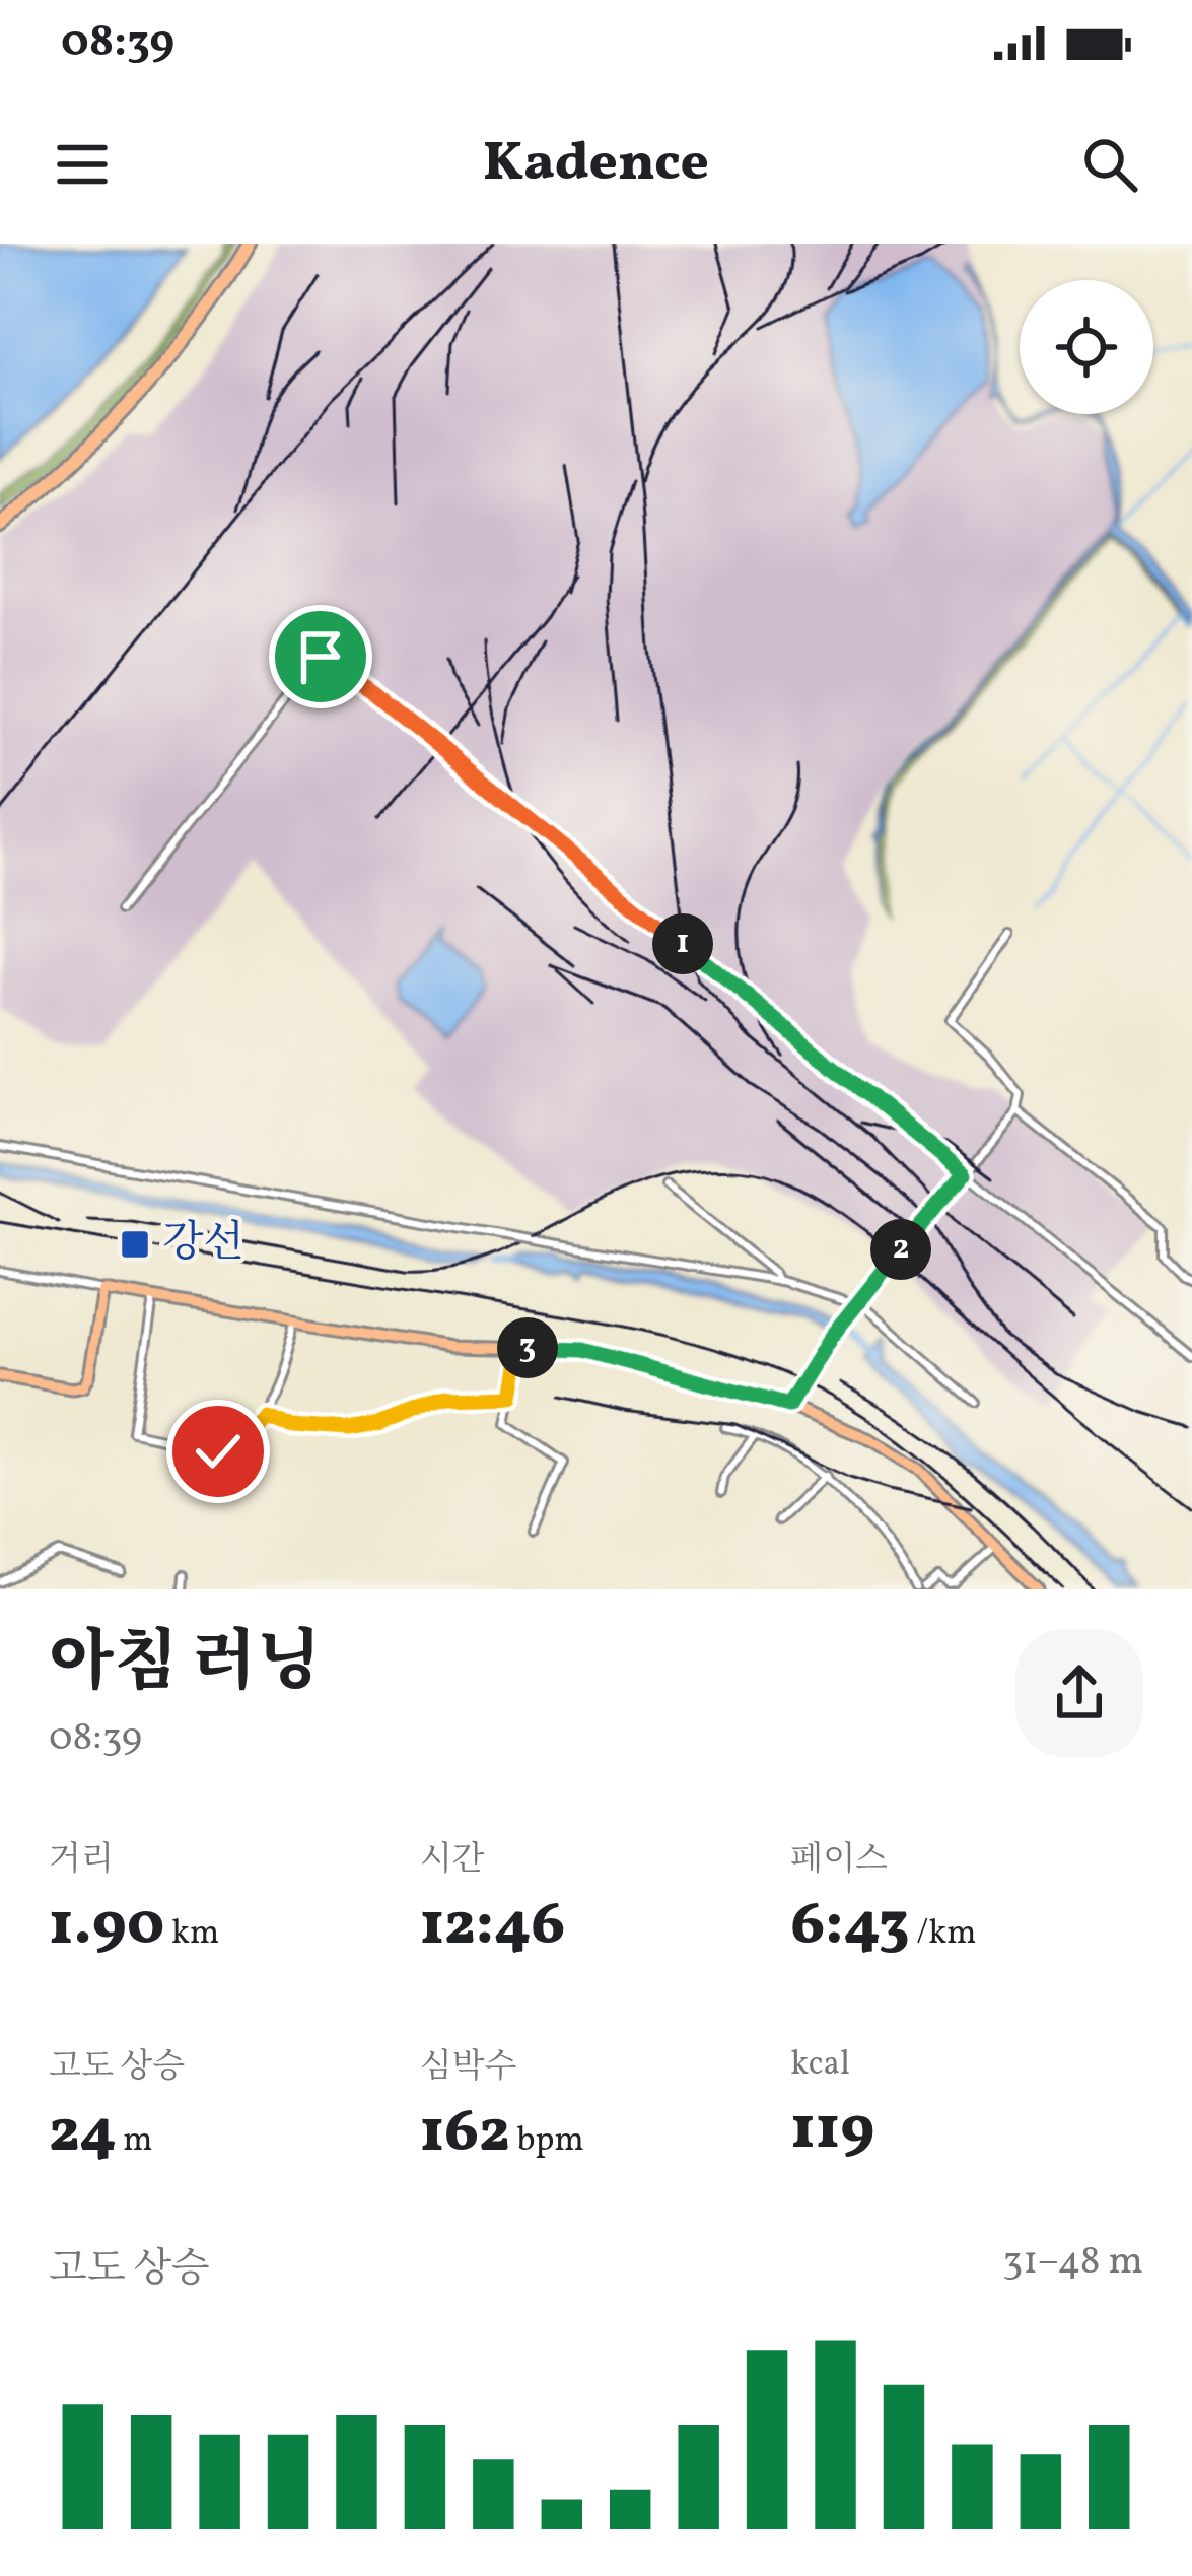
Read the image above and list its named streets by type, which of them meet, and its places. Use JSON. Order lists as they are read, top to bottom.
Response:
{
  "places": {
    "transit": ["강선"]
  },
  "page": {
    "status": "08:39",
    "header": "Kadence",
    "pins": ["1", "2", "3"],
    "heading": ["아침 러닝", "08:39"],
    "stats": [
      ["거리", "1.90 km"],
      ["시간", "12:46"],
      ["페이스", "6:43 /km"],
      ["고도 상승", "24 m"],
      ["심박수", "162 bpm"],
      ["kcal", "119"]
    ],
    "chart": ["고도 상승", "31–48 m"]
  }
}
